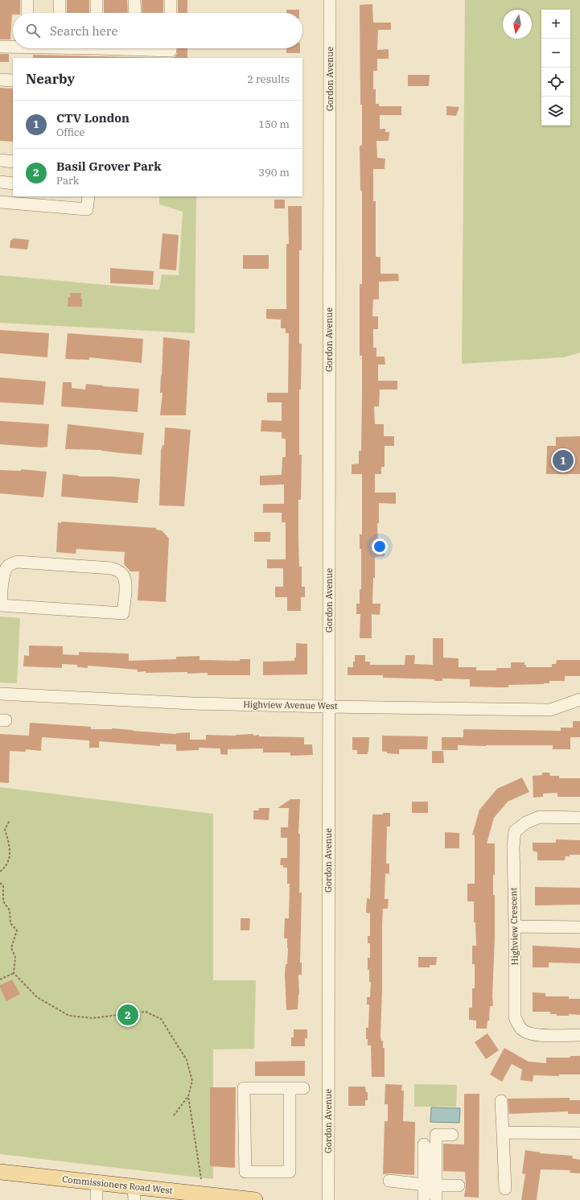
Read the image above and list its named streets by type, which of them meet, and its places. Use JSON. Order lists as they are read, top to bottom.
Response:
{
  "streets": {
    "main road": ["Commissioners Road West"],
    "street": ["Gordon Avenue", "Highview Avenue West", "Highview Crescent"]
  },
  "crossings": [
    ["Gordon Avenue", "Highview Avenue West"]
  ],
  "north": "bottom",
  "page": {
    "map_buttons": ["+", "−"],
    "search": "Search here",
    "heading": ["Nearby", "2 results"],
    "list": [
      {
        "mark": "1",
        "name": "CTV London",
        "note": "Office",
        "value": "150 m"
      },
      {
        "mark": "2",
        "name": "Basil Grover Park",
        "note": "Park",
        "value": "390 m"
      }
    ],
    "pins": ["1", "2"]
  }
}
